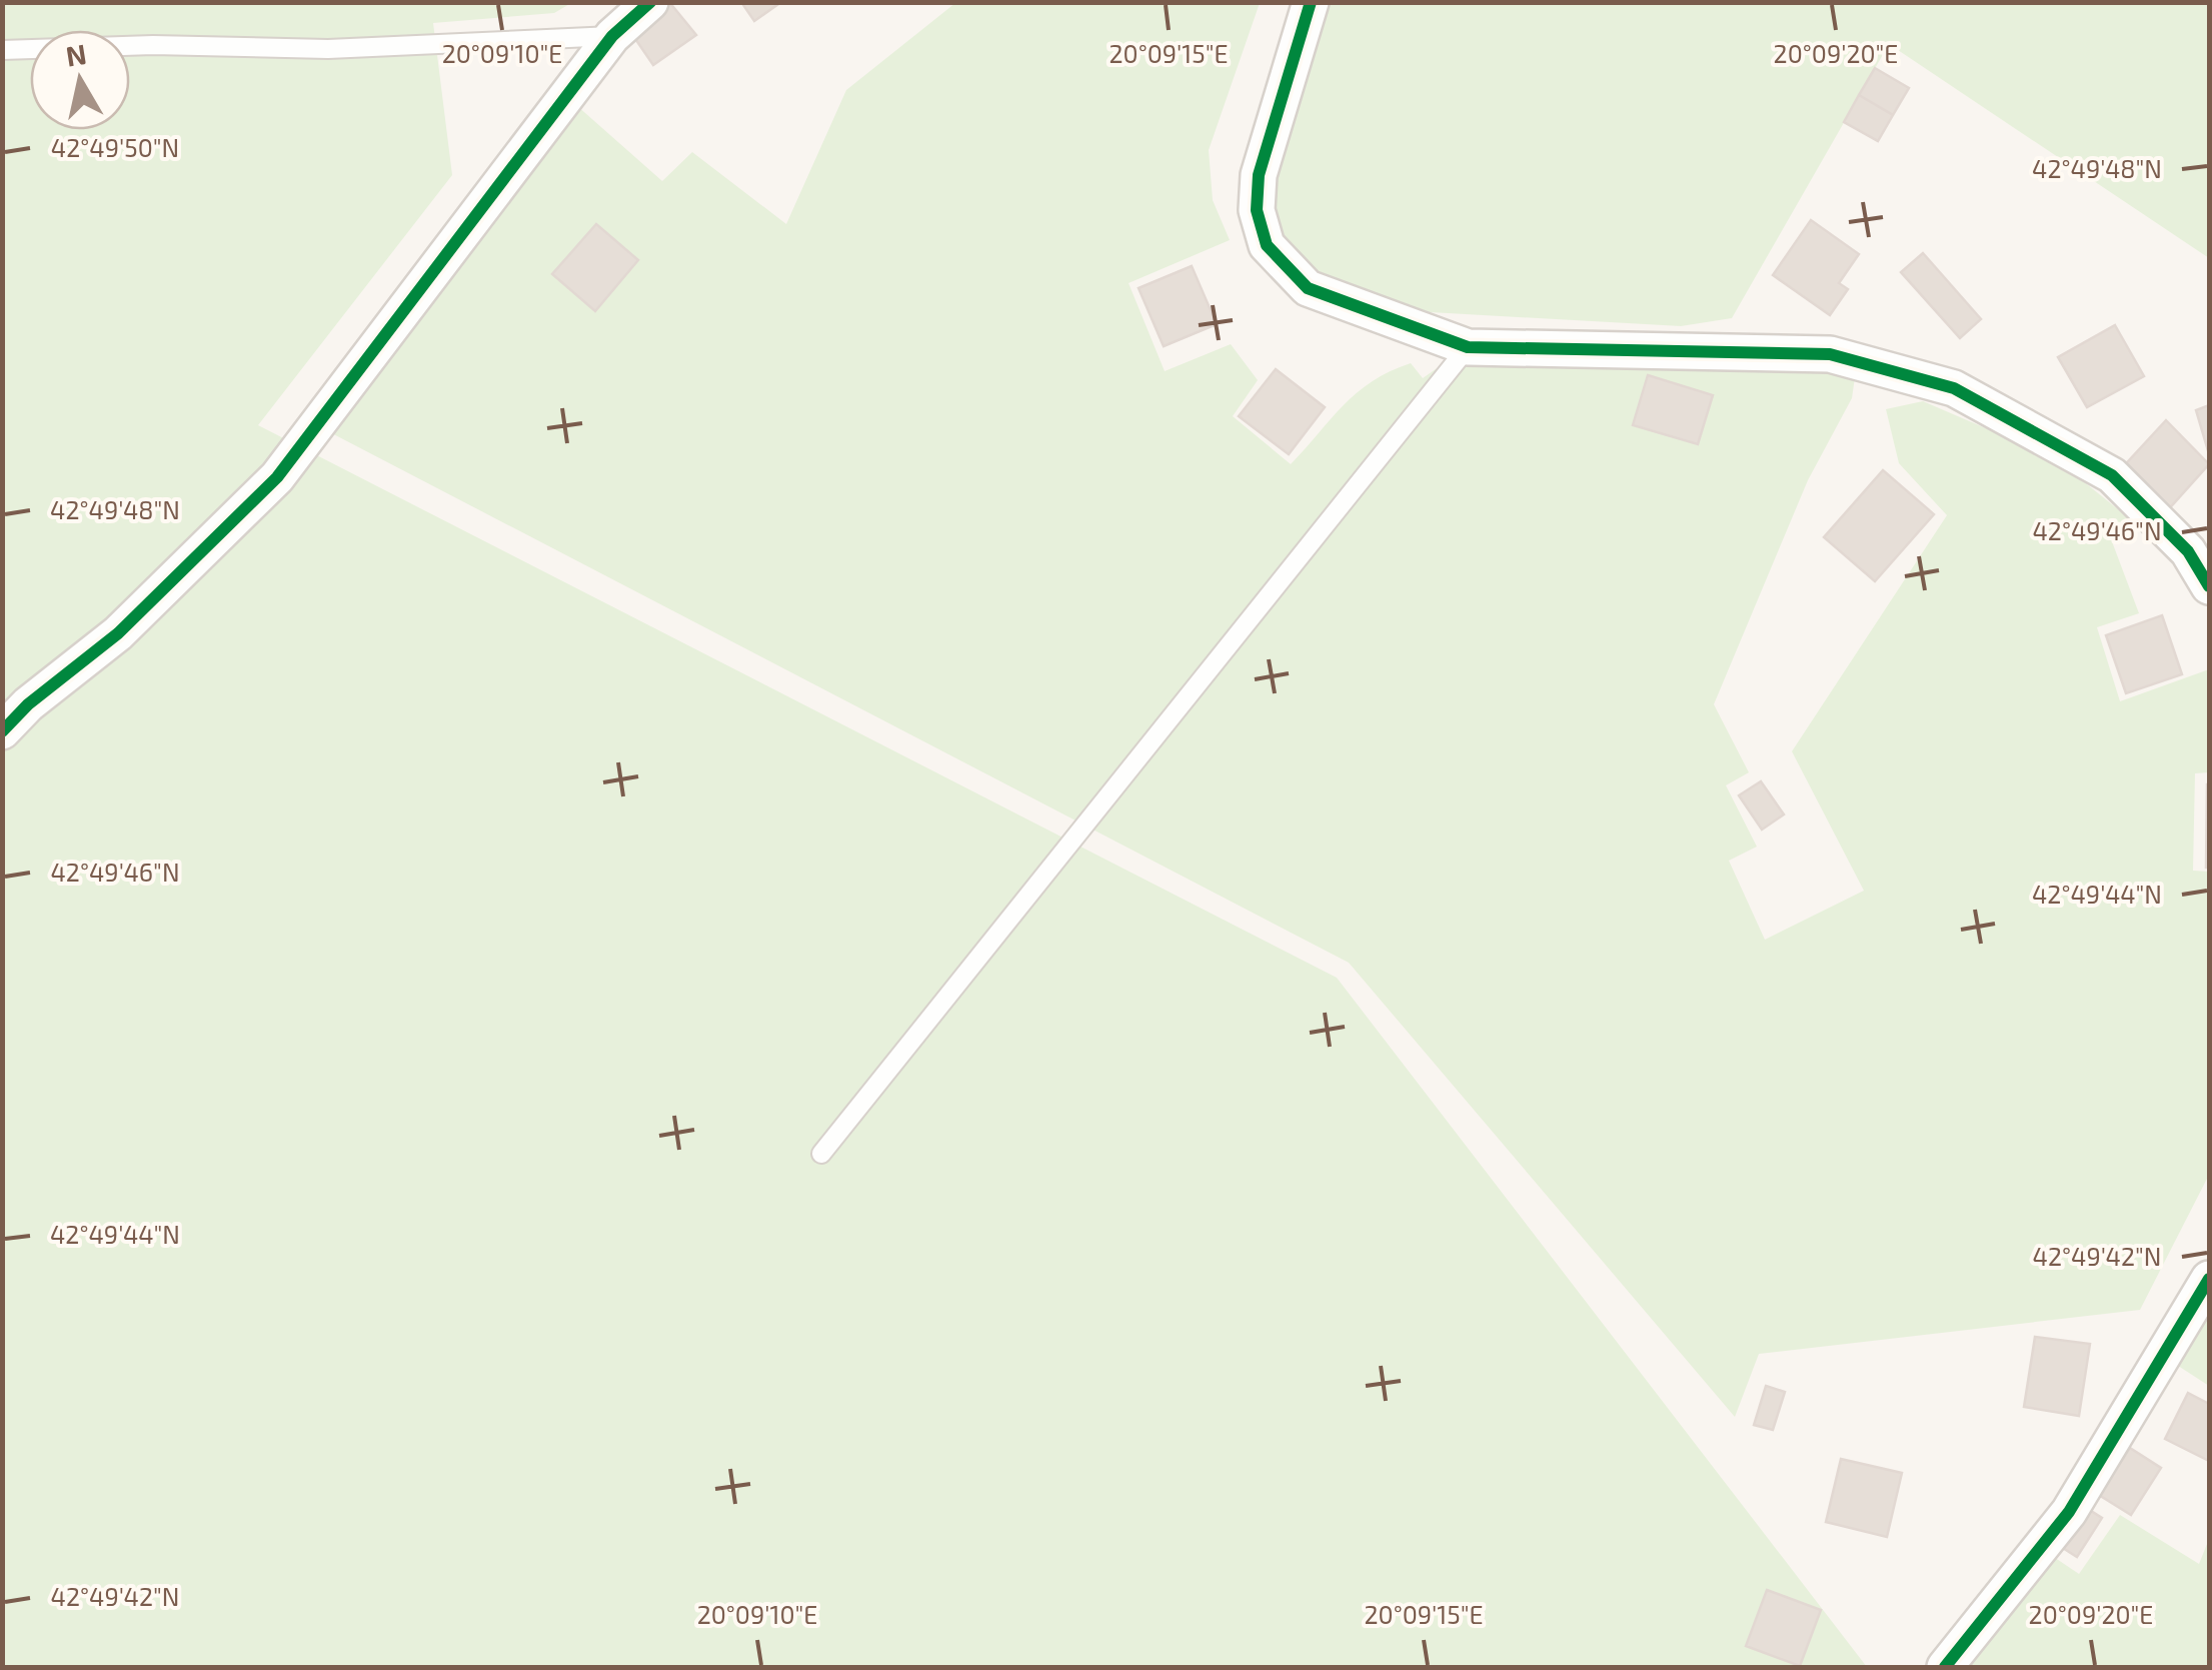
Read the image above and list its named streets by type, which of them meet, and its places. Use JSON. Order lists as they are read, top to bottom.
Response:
{
  "north": "top",
  "coordinates": [
    "20°09'10\"E",
    "20°09'15\"E",
    "20°09'20\"E",
    "42°49'50\"N",
    "42°49'48\"N",
    "42°49'46\"N",
    "42°49'44\"N",
    "42°49'42\"N"
  ]
}
